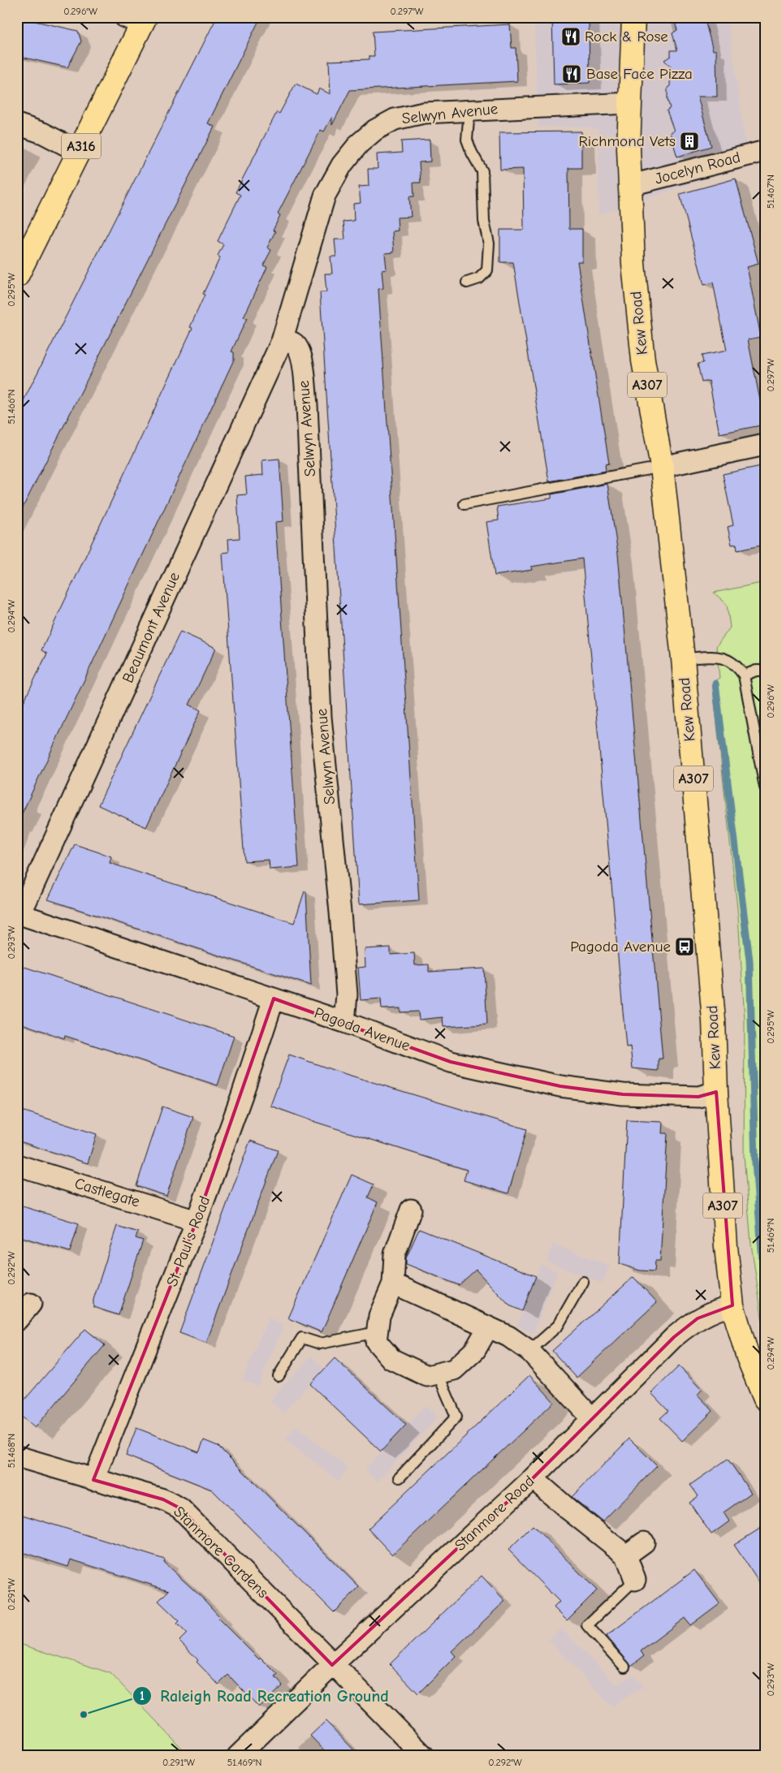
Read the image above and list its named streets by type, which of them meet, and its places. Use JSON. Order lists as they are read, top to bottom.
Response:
{
  "streets": {
    "main road": ["A316", "Kew Road", "A307"],
    "street": [
      "Selwyn Avenue",
      "Jocelyn Road",
      "Beaumont Avenue",
      "Pagoda Avenue",
      "Castlegate",
      "St. Paul’s Road",
      "Stanmore Road",
      "Stanmore Gardens"
    ]
  },
  "crossings": [
    ["Selwyn Avenue", "Kew Road"],
    ["Selwyn Avenue", "Beaumont Avenue"],
    ["Selwyn Avenue", "Pagoda Avenue"],
    ["Jocelyn Road", "Kew Road"],
    ["Kew Road", "Pagoda Avenue"],
    ["Kew Road", "Stanmore Road"],
    ["Beaumont Avenue", "Pagoda Avenue"],
    ["Pagoda Avenue", "St. Paul’s Road"],
    ["Castlegate", "St. Paul’s Road"],
    ["St. Paul’s Road", "Stanmore Gardens"],
    ["Stanmore Road", "Stanmore Gardens"]
  ],
  "places": {
    "restaurant": ["Rock & Rose", "Base Face Pizza"],
    "building": ["Richmond Vets"],
    "bus stop": ["Pagoda Avenue"],
    "other": ["Raleigh Road Recreation Ground"]
  },
  "coordinates": [
    "0.296°W",
    "0.297°W",
    "51.467°N",
    "0.295°W",
    "51.466°N",
    "0.294°W",
    "0.293°W",
    "51.469°N",
    "0.292°W",
    "51.468°N",
    "0.291°W"
  ]
}
